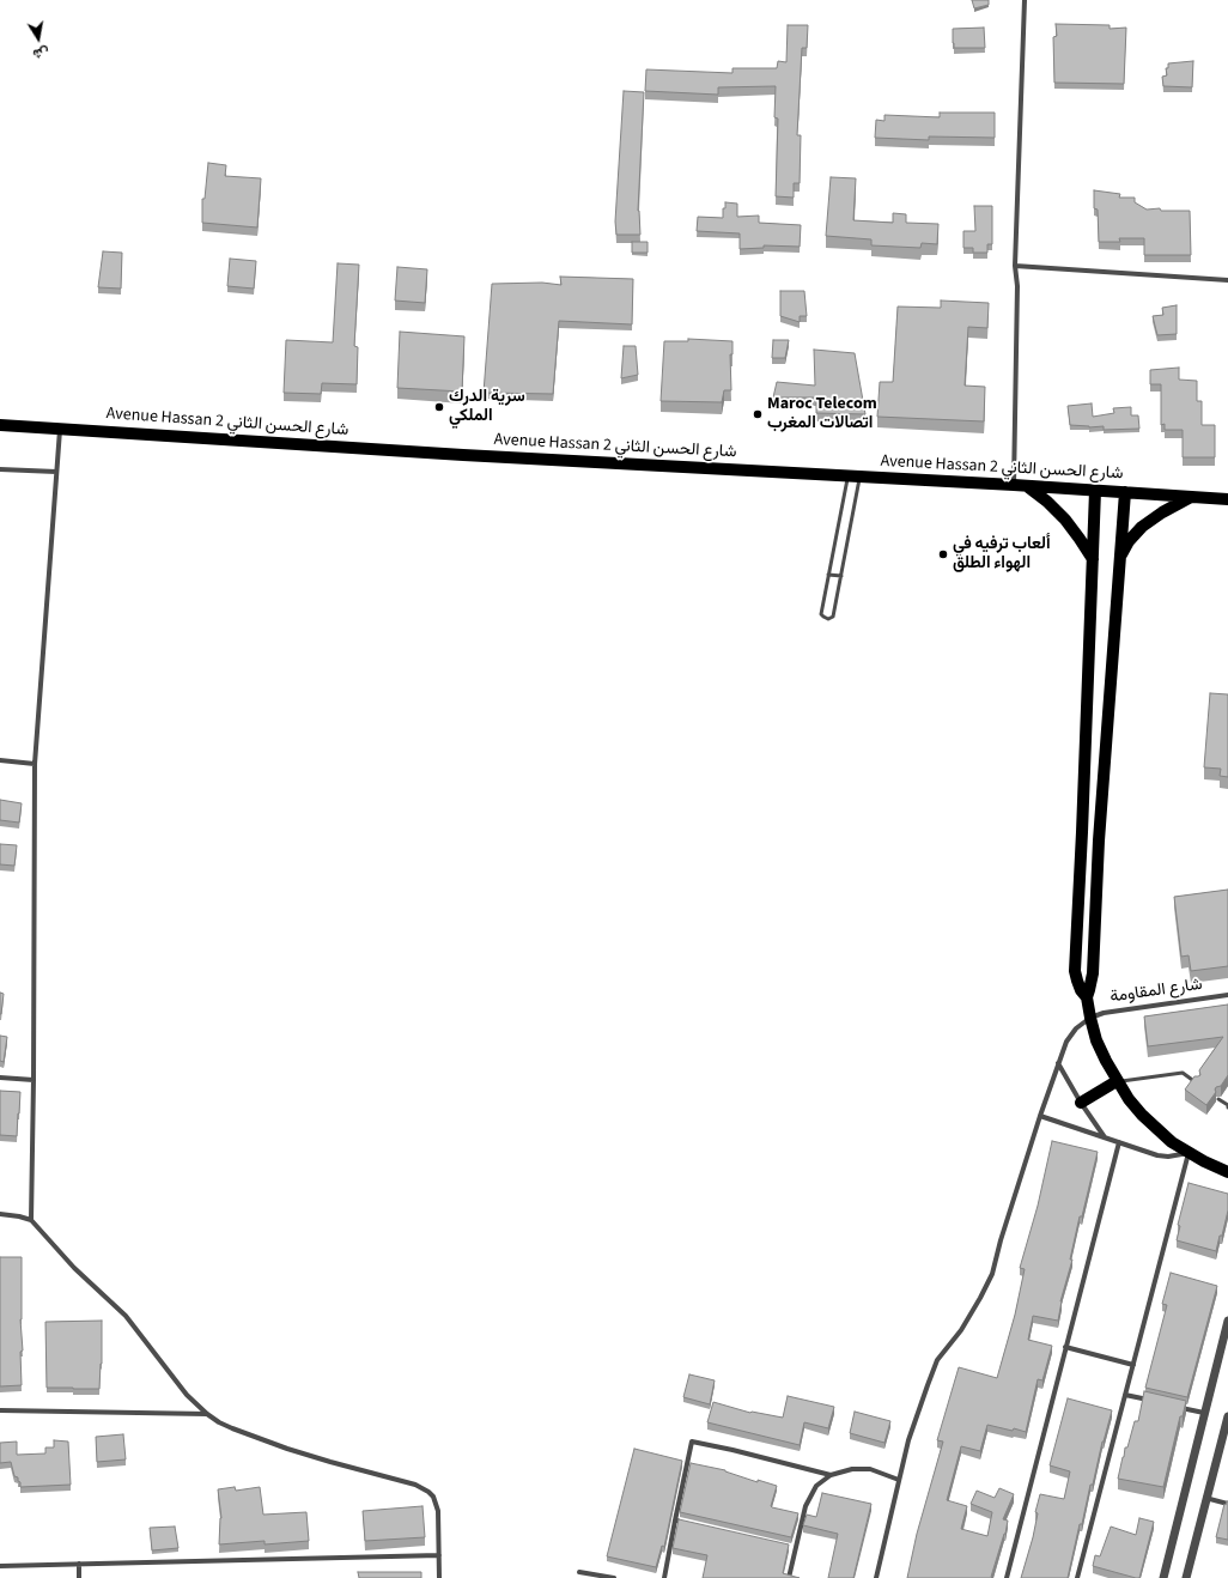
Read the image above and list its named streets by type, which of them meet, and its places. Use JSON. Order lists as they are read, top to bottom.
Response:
{
  "streets": {
    "main road": ["Avenue Hassan 2 شارع الحسن الثاني"],
    "street": ["شارع المقاومة"]
  },
  "places": ["سرية الدرك الملكي", "Maroc Telecom اتصالات المغرب", "ألعاب ترفيه في الهواء الطلق"],
  "north": "bottom"
}
